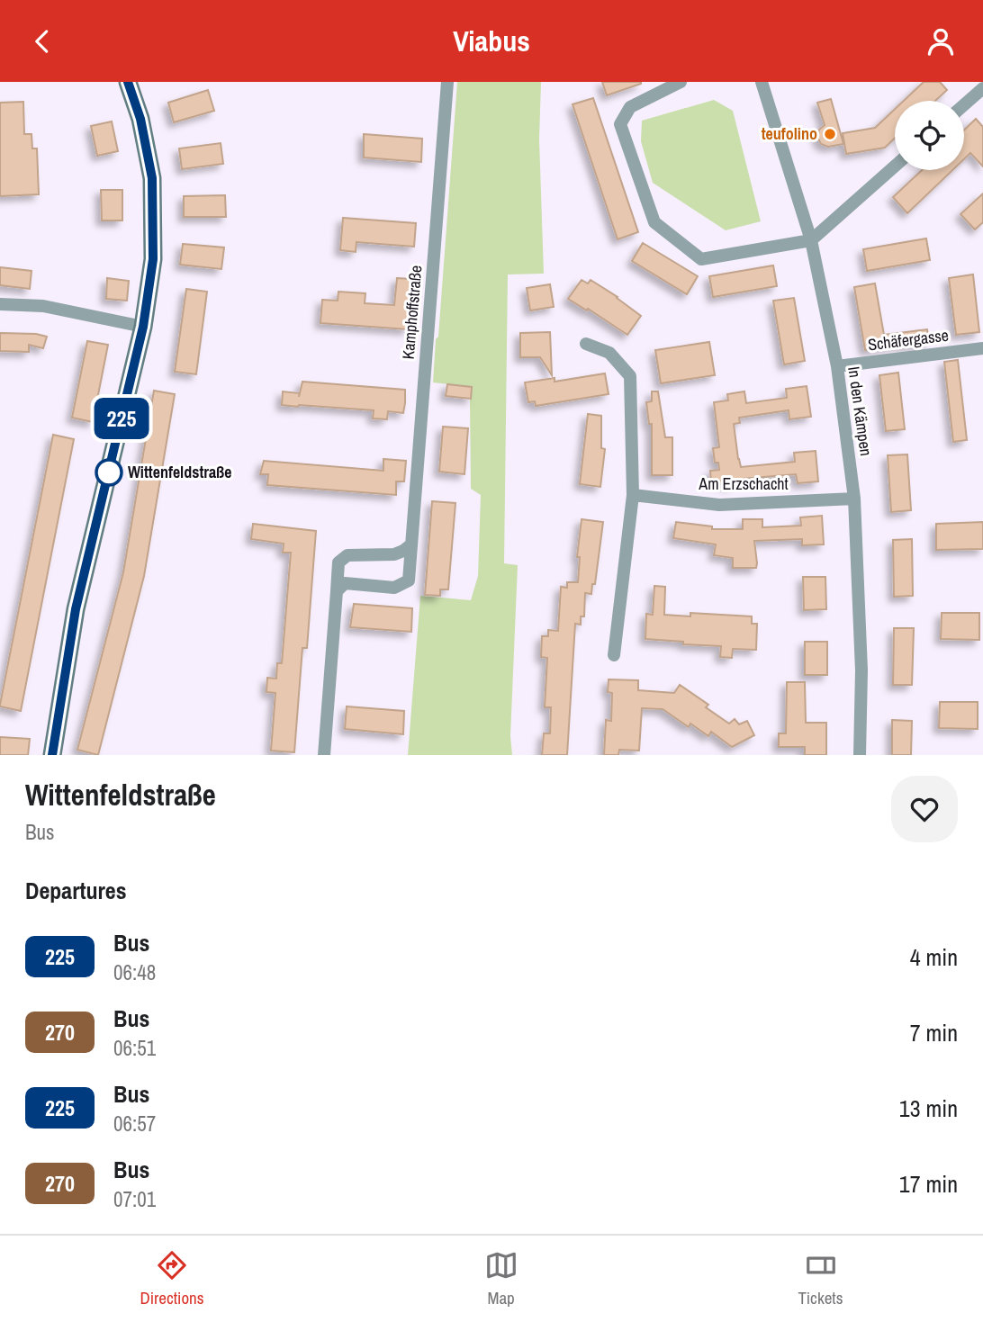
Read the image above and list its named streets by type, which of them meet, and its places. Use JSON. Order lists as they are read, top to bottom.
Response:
{
  "streets": {
    "street": [
      "Kamphoffstraße",
      "Schäfergasse",
      "In den Kämpen",
      "Am Erzschacht"
    ]
  },
  "crossings": [
    ["Schäfergasse", "In den Kämpen"],
    ["In den Kämpen", "Am Erzschacht"]
  ],
  "places": ["teufolino", "Wittenfeldstraße"],
  "lines": ["bus line 225"],
  "page": {
    "header": "Viabus",
    "on_map": "225",
    "heading": [
      ["Wittenfeldstraße", "Bus"],
      "Departures"
    ],
    "list": [
      {
        "mark": "225",
        "name": "Bus",
        "note": "06:48",
        "value": "4 min"
      },
      {
        "mark": "270",
        "name": "Bus",
        "note": "06:51",
        "value": "7 min"
      },
      {
        "mark": "225",
        "name": "Bus",
        "note": "06:57",
        "value": "13 min"
      },
      {
        "mark": "270",
        "name": "Bus",
        "note": "07:01",
        "value": "17 min"
      }
    ],
    "tabs": ["Directions", "Map", "Tickets"]
  }
}
